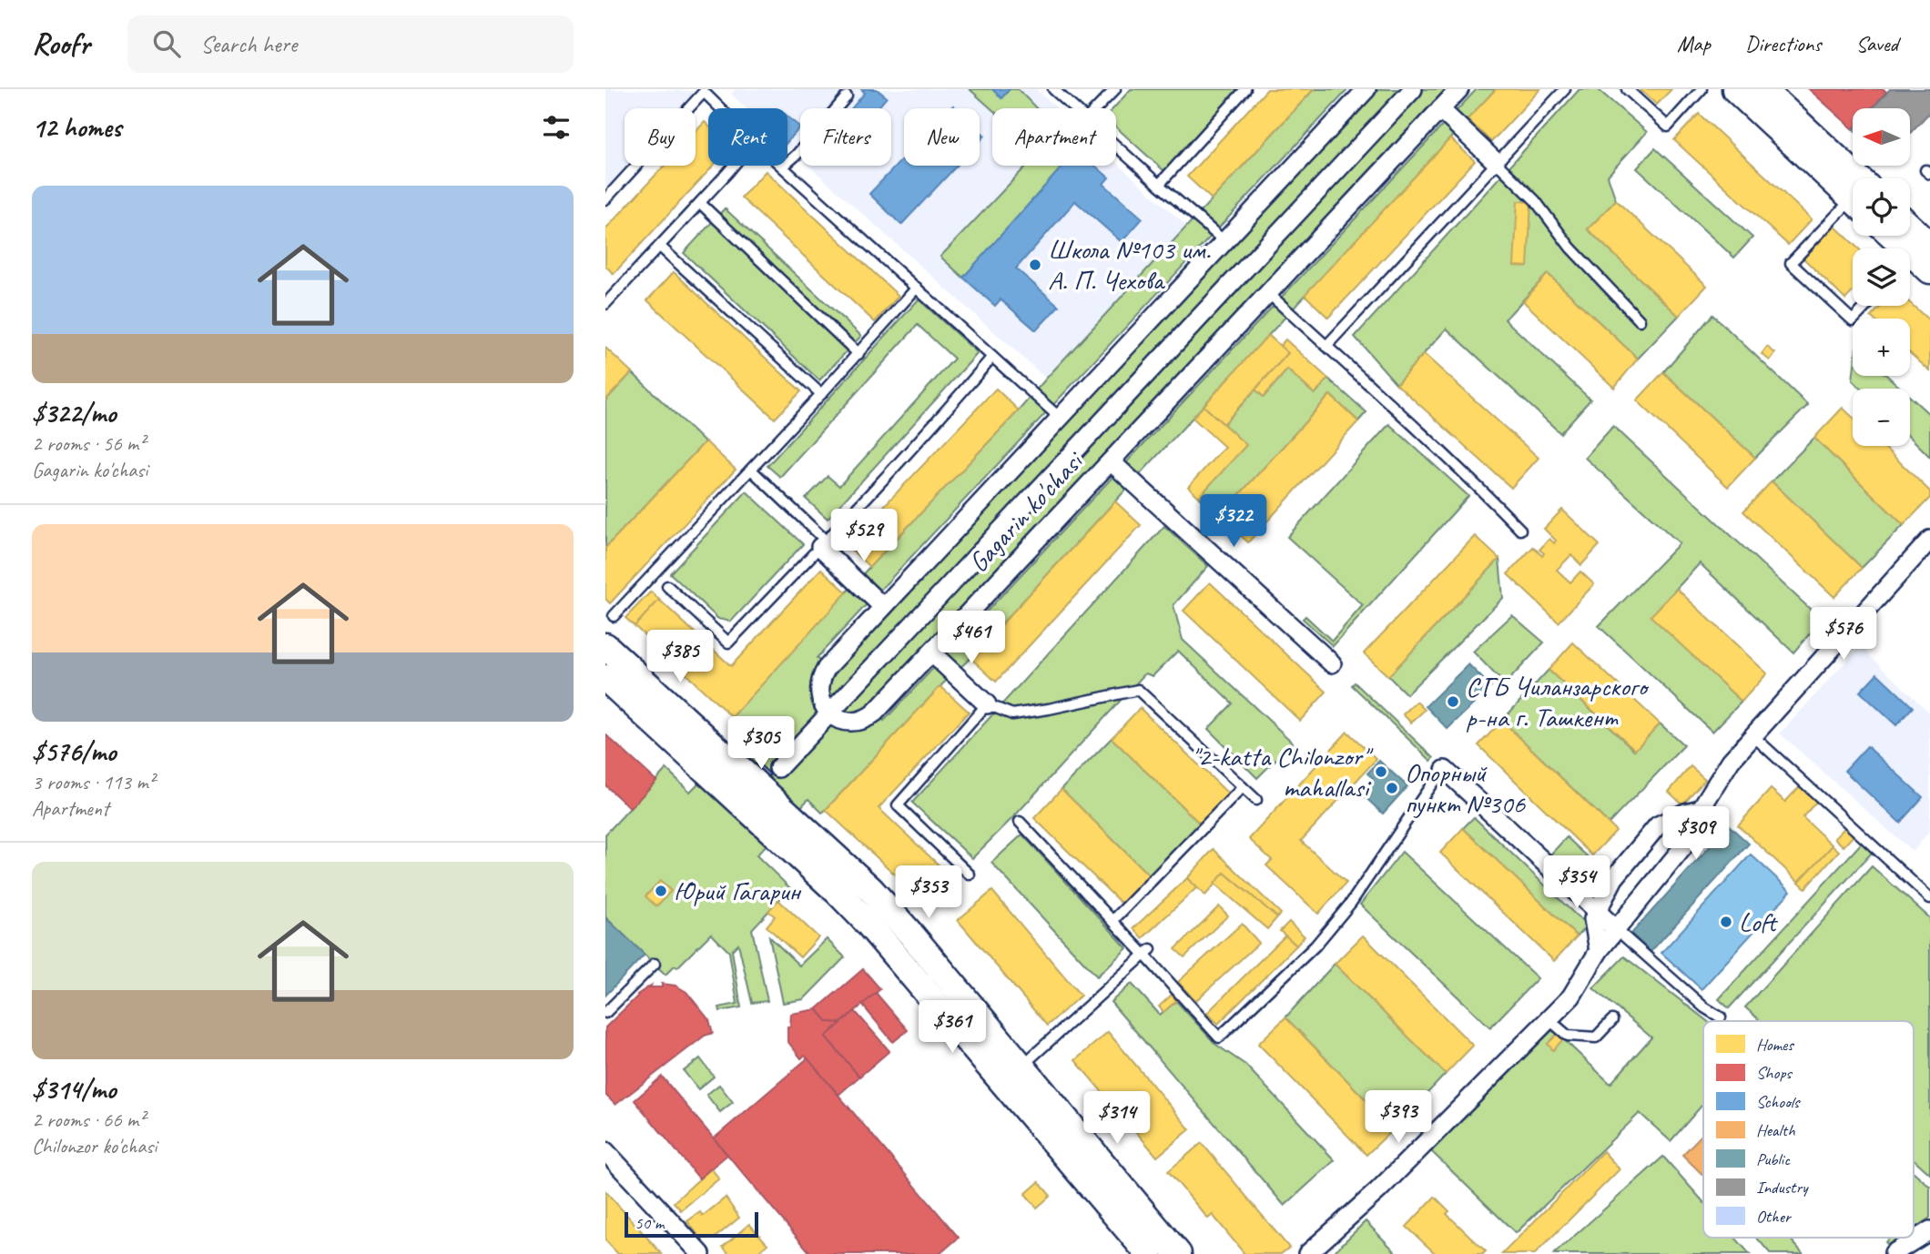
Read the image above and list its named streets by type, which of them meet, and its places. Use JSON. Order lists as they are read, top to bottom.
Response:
{
  "streets": {
    "street": ["Gagarin ko'chasi"]
  },
  "places": [
    "Школа №103 им. А. П. Чехова",
    "СГБ Чиланзарского р-на г. Ташкент",
    "\"2-katta Chilonzor\" mahallasi",
    "Опорный пункт №306",
    "Юрий Гагарин",
    "Loft"
  ],
  "legend": [
    "Homes",
    "Shops",
    "Schools",
    "Health",
    "Public",
    "Industry",
    "Other"
  ],
  "scale_bar": "50 m",
  "north": "left",
  "page": {
    "header": "Roofr",
    "search": "Search here",
    "nav": ["Map", "Directions", "Saved"],
    "heading": "12 homes",
    "map_buttons": ["+", "−"],
    "chip": [
      "Buy",
      "Rent",
      "Filters",
      "New",
      "Apartment"
    ],
    "list": [
      {
        "name": "$322/mo",
        "note": "2 rooms · 56 m² · Gagarin ko'chasi"
      },
      {
        "name": "$576/mo",
        "note": "3 rooms · 113 m² · Apartment"
      },
      {
        "name": "$314/mo",
        "note": "2 rooms · 66 m² · Chilonzor ko'chasi"
      }
    ],
    "price": [
      "$322",
      "$529",
      "$576",
      "$461",
      "$385",
      "$305",
      "$309",
      "$354",
      "$353",
      "$361",
      "$393",
      "$314"
    ],
    "scale": "50 m"
  }
}
